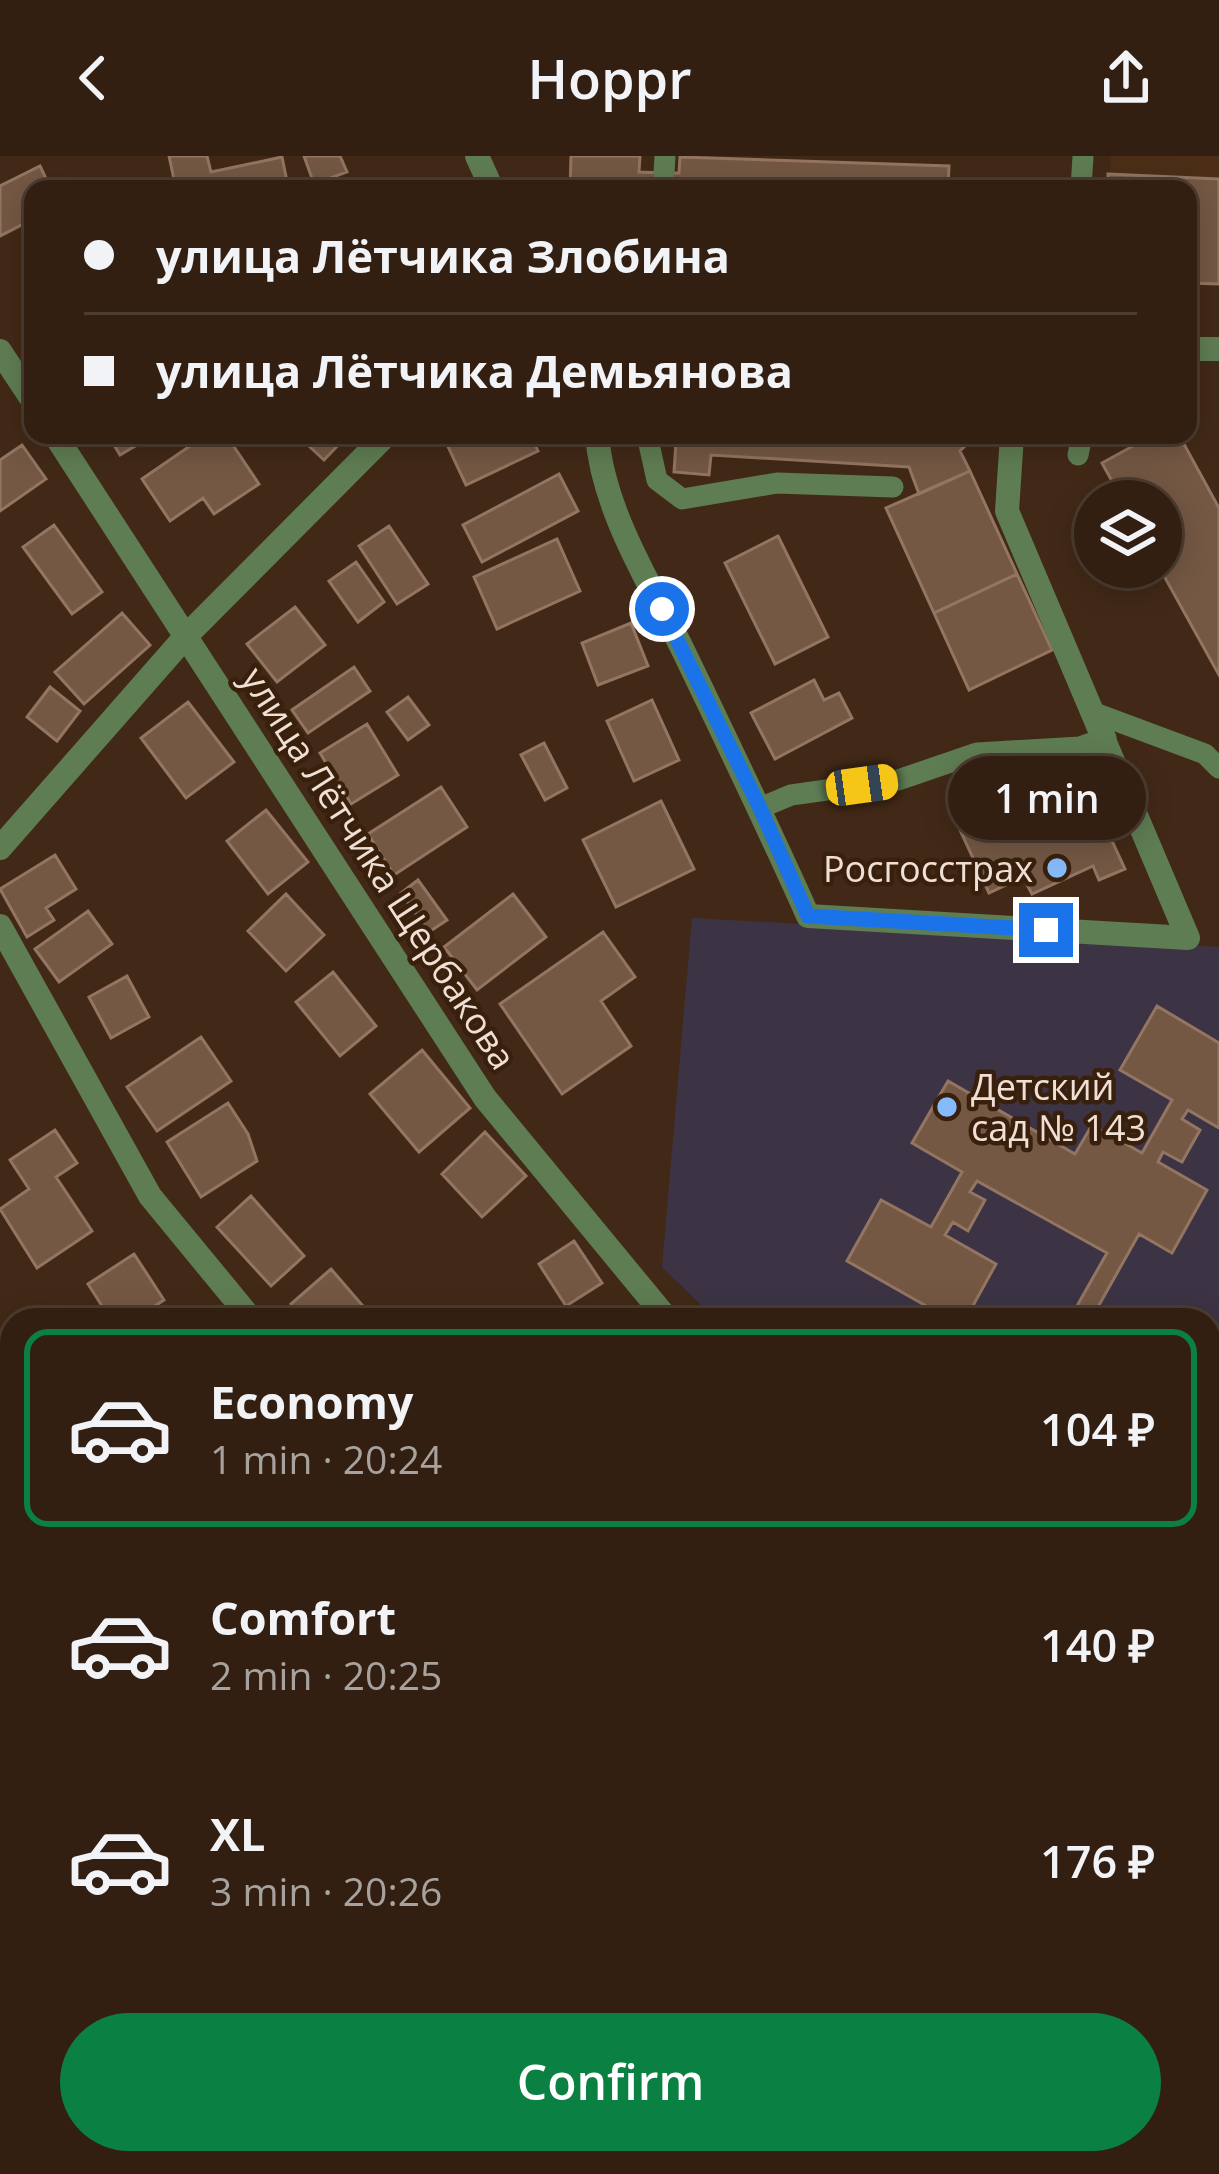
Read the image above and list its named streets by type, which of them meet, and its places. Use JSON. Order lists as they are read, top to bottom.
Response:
{
  "streets": {
    "street": ["улица Лётчика Щербакова"]
  },
  "places": ["Росгосстрах", "Детский сад № 143"],
  "page": {
    "header": "Hoppr",
    "banner": ["улица Лётчика Злобина", "улица Лётчика Демьянова"],
    "bubble": "1 min",
    "list": [
      {
        "name": "Economy",
        "note": "1 min · 20:24",
        "value": "104 ₽"
      },
      {
        "name": "Comfort",
        "note": "2 min · 20:25",
        "value": "140 ₽"
      },
      {
        "name": "XL",
        "note": "3 min · 20:26",
        "value": "176 ₽"
      }
    ],
    "buttons": "Confirm"
  }
}
